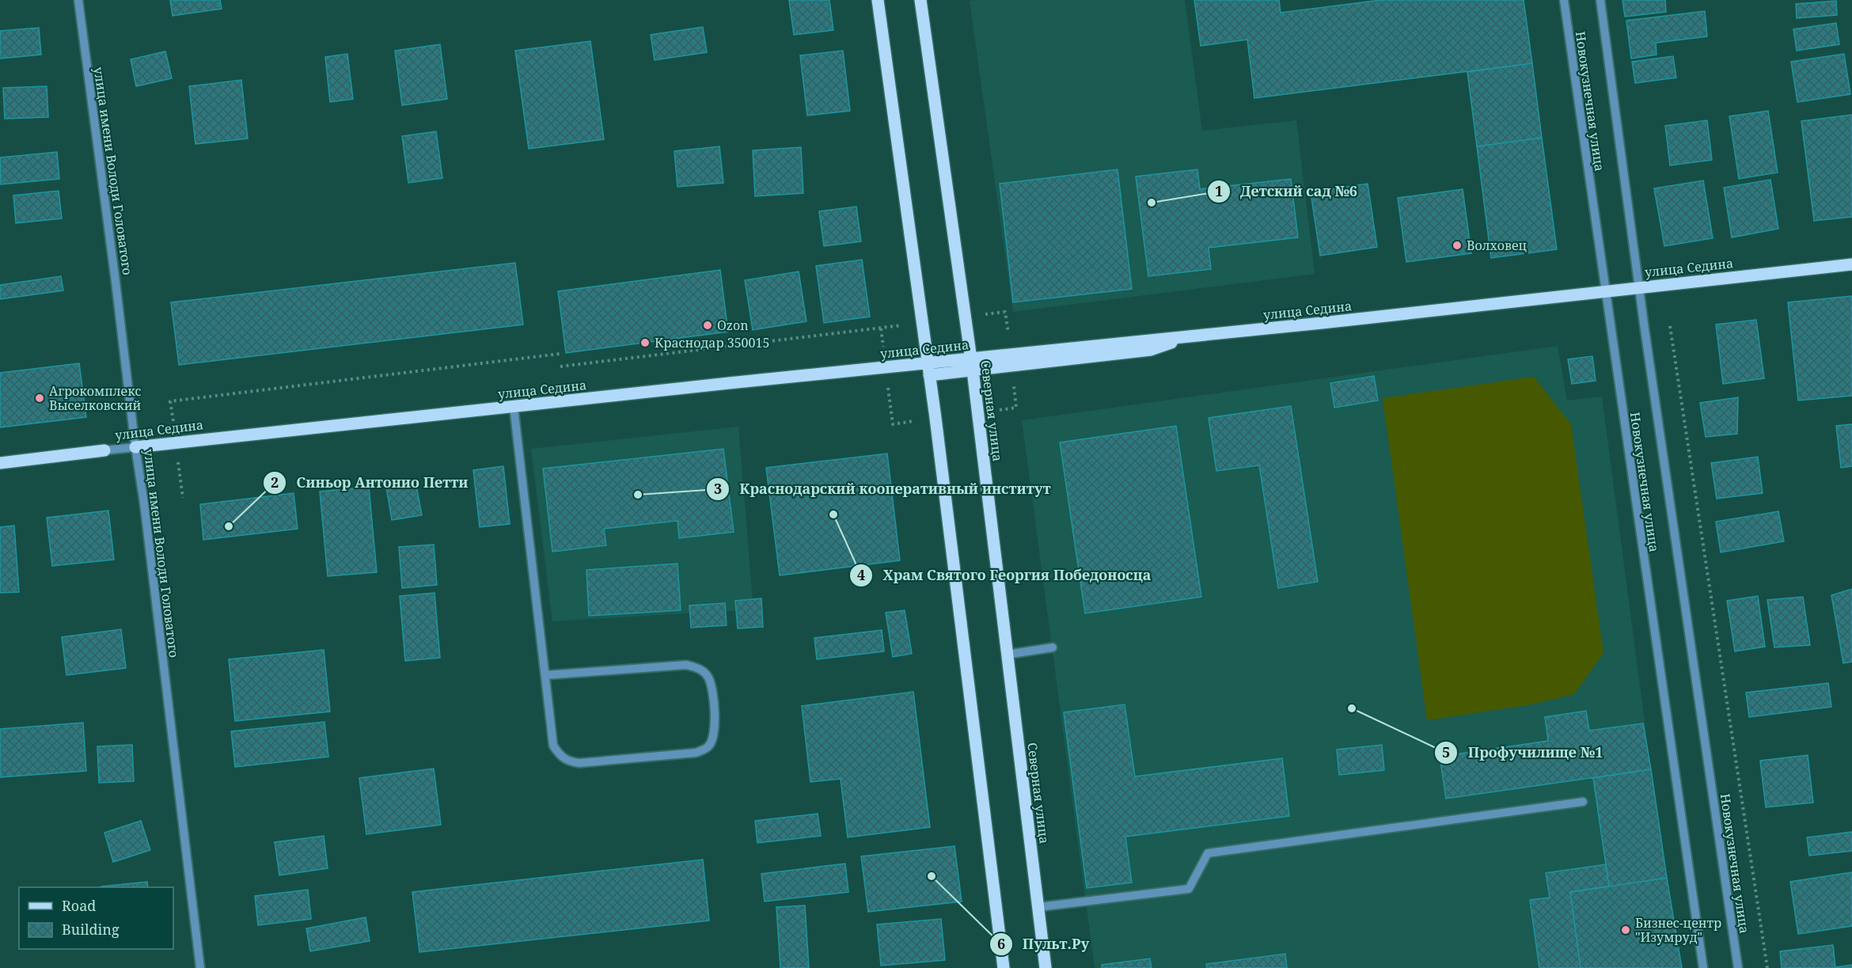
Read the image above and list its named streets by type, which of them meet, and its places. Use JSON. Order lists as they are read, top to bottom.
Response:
{
  "streets": {
    "main road": ["улица Седина", "Северная улица"],
    "street": ["Новокузнечная улица", "улица имени Володи Головатого"]
  },
  "crossings": [
    ["Новокузнечная улица", "улица Седина"],
    ["улица имени Володи Головатого", "улица Седина"],
    ["улица Седина", "Северная улица"]
  ],
  "places": [
    "Детский сад №6",
    "Волховец",
    "Ozon",
    "Краснодар 350015",
    "Агрокомплекс Выселковский",
    "Краснодарский кооперативный институт",
    "Храм Святого Георгия Победоносца",
    "Синьор Антонио Петти",
    "Профучилище №1",
    "Пульт.Ру",
    "Бизнес-центр \"Изумруд\""
  ],
  "legend": ["Road", "Building"]
}
